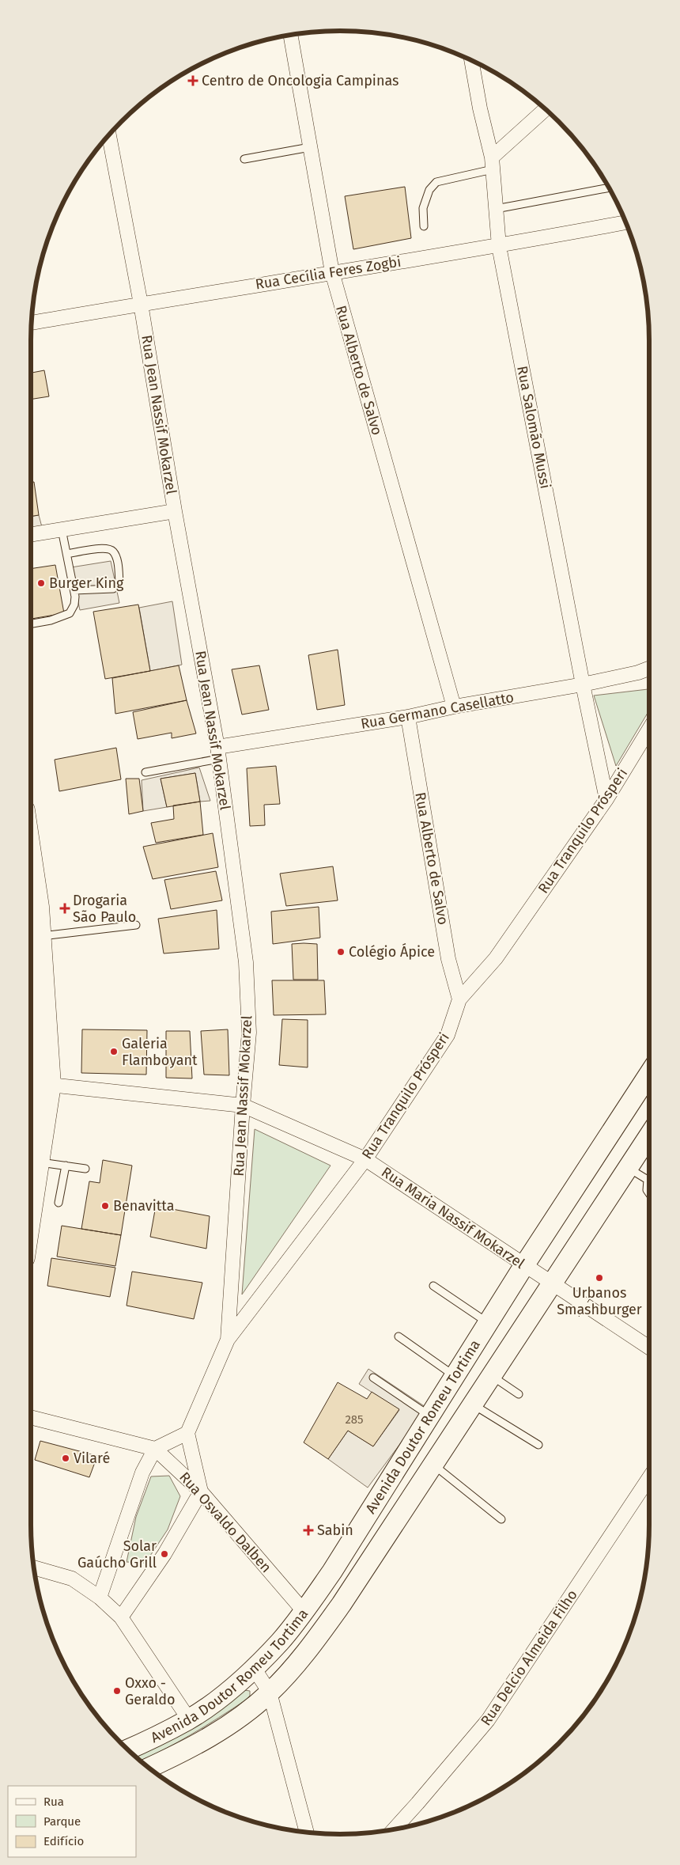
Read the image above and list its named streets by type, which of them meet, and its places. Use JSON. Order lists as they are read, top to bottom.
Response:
{
  "streets": {
    "main road": ["Avenida Doutor Romeu Tortima"],
    "street": [
      "Rua Cecília Feres Zogbi",
      "Rua Alberto de Salvo",
      "Rua Jean Nassif Mokarzel",
      "Rua Salomão Mussi",
      "Rua Germano Casellatto",
      "Rua Tranquilo Prósperi",
      "Rua Maria Nassif Mokarzel",
      "Rua Osvaldo Dalben",
      "Rua Delcio Almeida Filho"
    ]
  },
  "crossings": [
    ["Rua Cecília Feres Zogbi", "Rua Alberto de Salvo"],
    ["Rua Cecília Feres Zogbi", "Rua Jean Nassif Mokarzel"],
    ["Rua Cecília Feres Zogbi", "Rua Salomão Mussi"],
    ["Rua Alberto de Salvo", "Rua Germano Casellatto"],
    ["Rua Alberto de Salvo", "Rua Tranquilo Prósperi"],
    ["Rua Jean Nassif Mokarzel", "Rua Germano Casellatto"],
    ["Rua Jean Nassif Mokarzel", "Rua Tranquilo Prósperi"],
    ["Rua Jean Nassif Mokarzel", "Rua Maria Nassif Mokarzel"],
    ["Rua Salomão Mussi", "Rua Germano Casellatto"],
    ["Rua Salomão Mussi", "Rua Tranquilo Prósperi"],
    ["Rua Tranquilo Prósperi", "Rua Maria Nassif Mokarzel"],
    ["Rua Maria Nassif Mokarzel", "Avenida Doutor Romeu Tortima"],
    ["Avenida Doutor Romeu Tortima", "Rua Osvaldo Dalben"]
  ],
  "places": {
    "health": ["Centro de Oncologia Campinas", "Drogaria São Paulo", "Sabin"],
    "other": [
      "Burger King",
      "Colégio Ápice",
      "Galeria Flamboyant",
      "Benavitta",
      "Urbanos Smashburger",
      "Vilaré",
      "Solar Gaúcho Grill",
      "Oxxo - Geraldo"
    ]
  },
  "house_numbers": ["285"],
  "legend": ["Rua", "Parque", "Edifício"]
}
